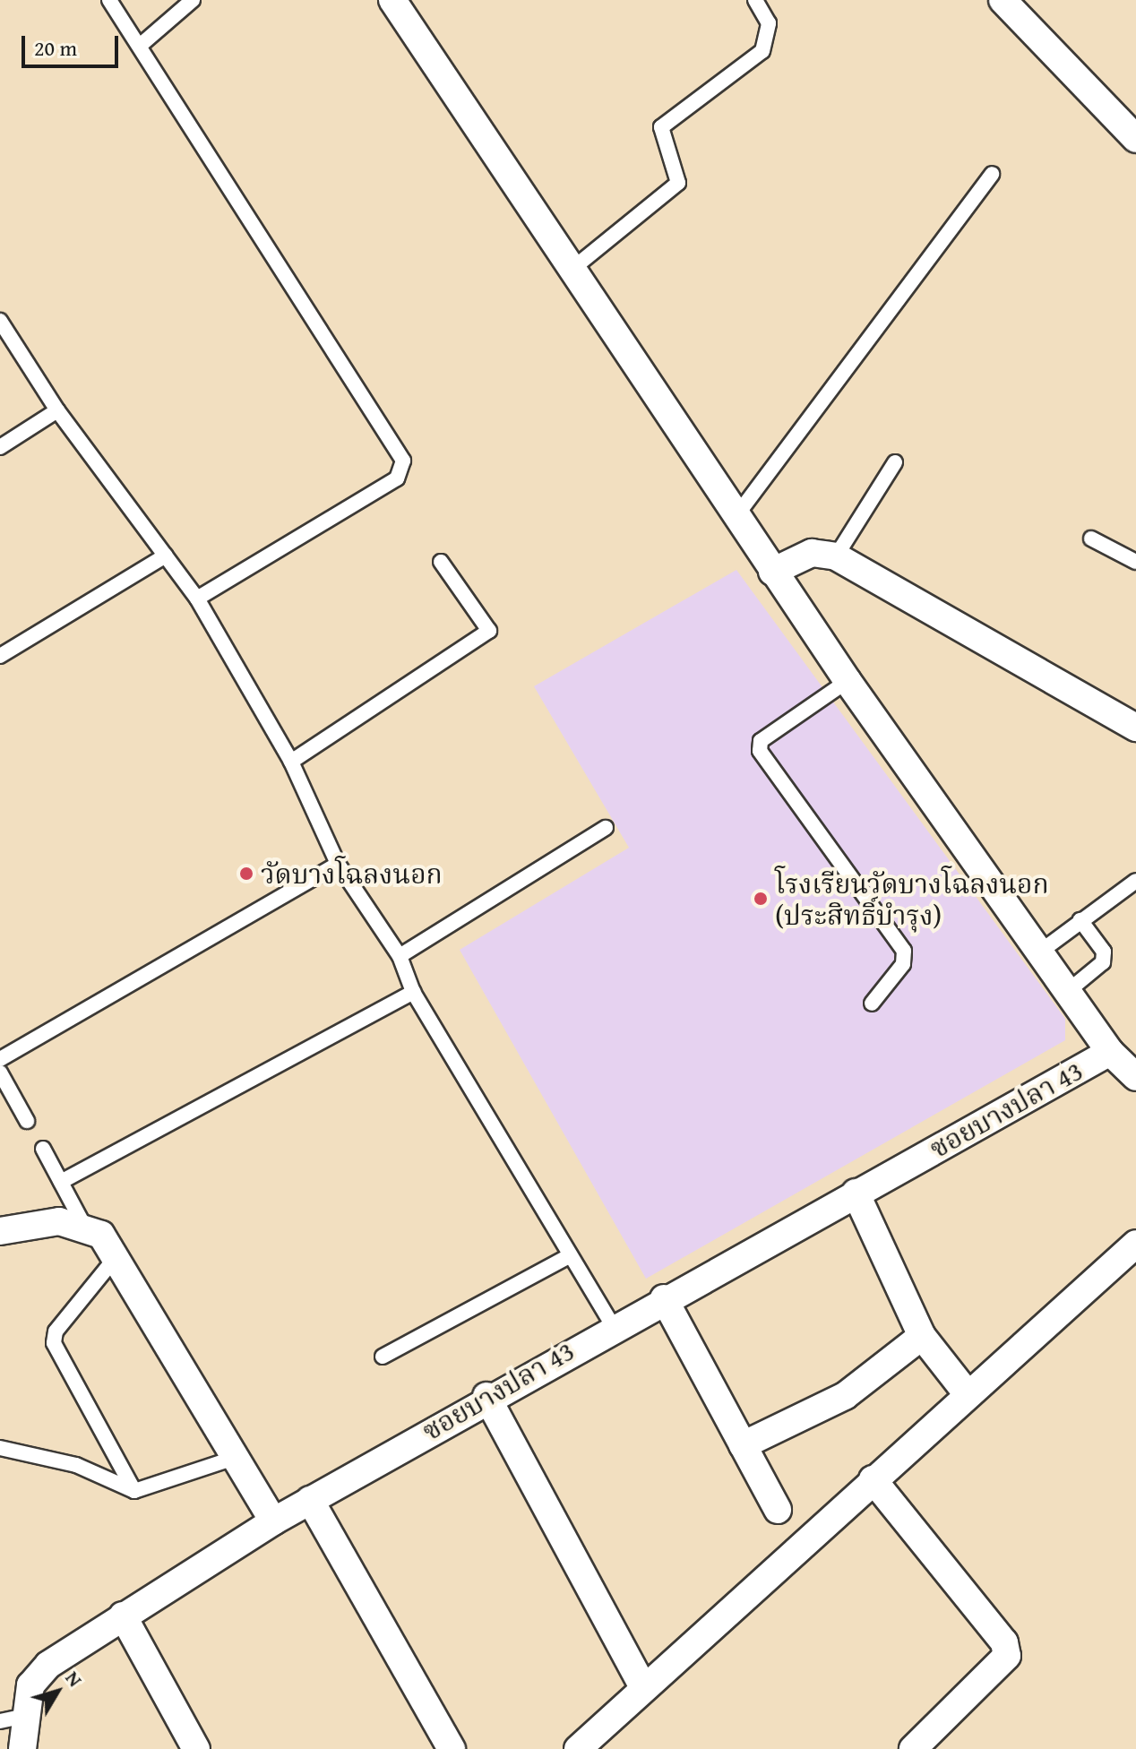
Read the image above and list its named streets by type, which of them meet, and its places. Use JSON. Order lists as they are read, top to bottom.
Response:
{
  "streets": {
    "street": ["ซอยบางปลา 43"]
  },
  "places": ["วัดบางโฉลงนอก", "โรงเรียนวัดบางโฉลงนอก (ประสิทธิ์บำรุง)"],
  "scale_bar": "20 m",
  "north": "top right"
}
